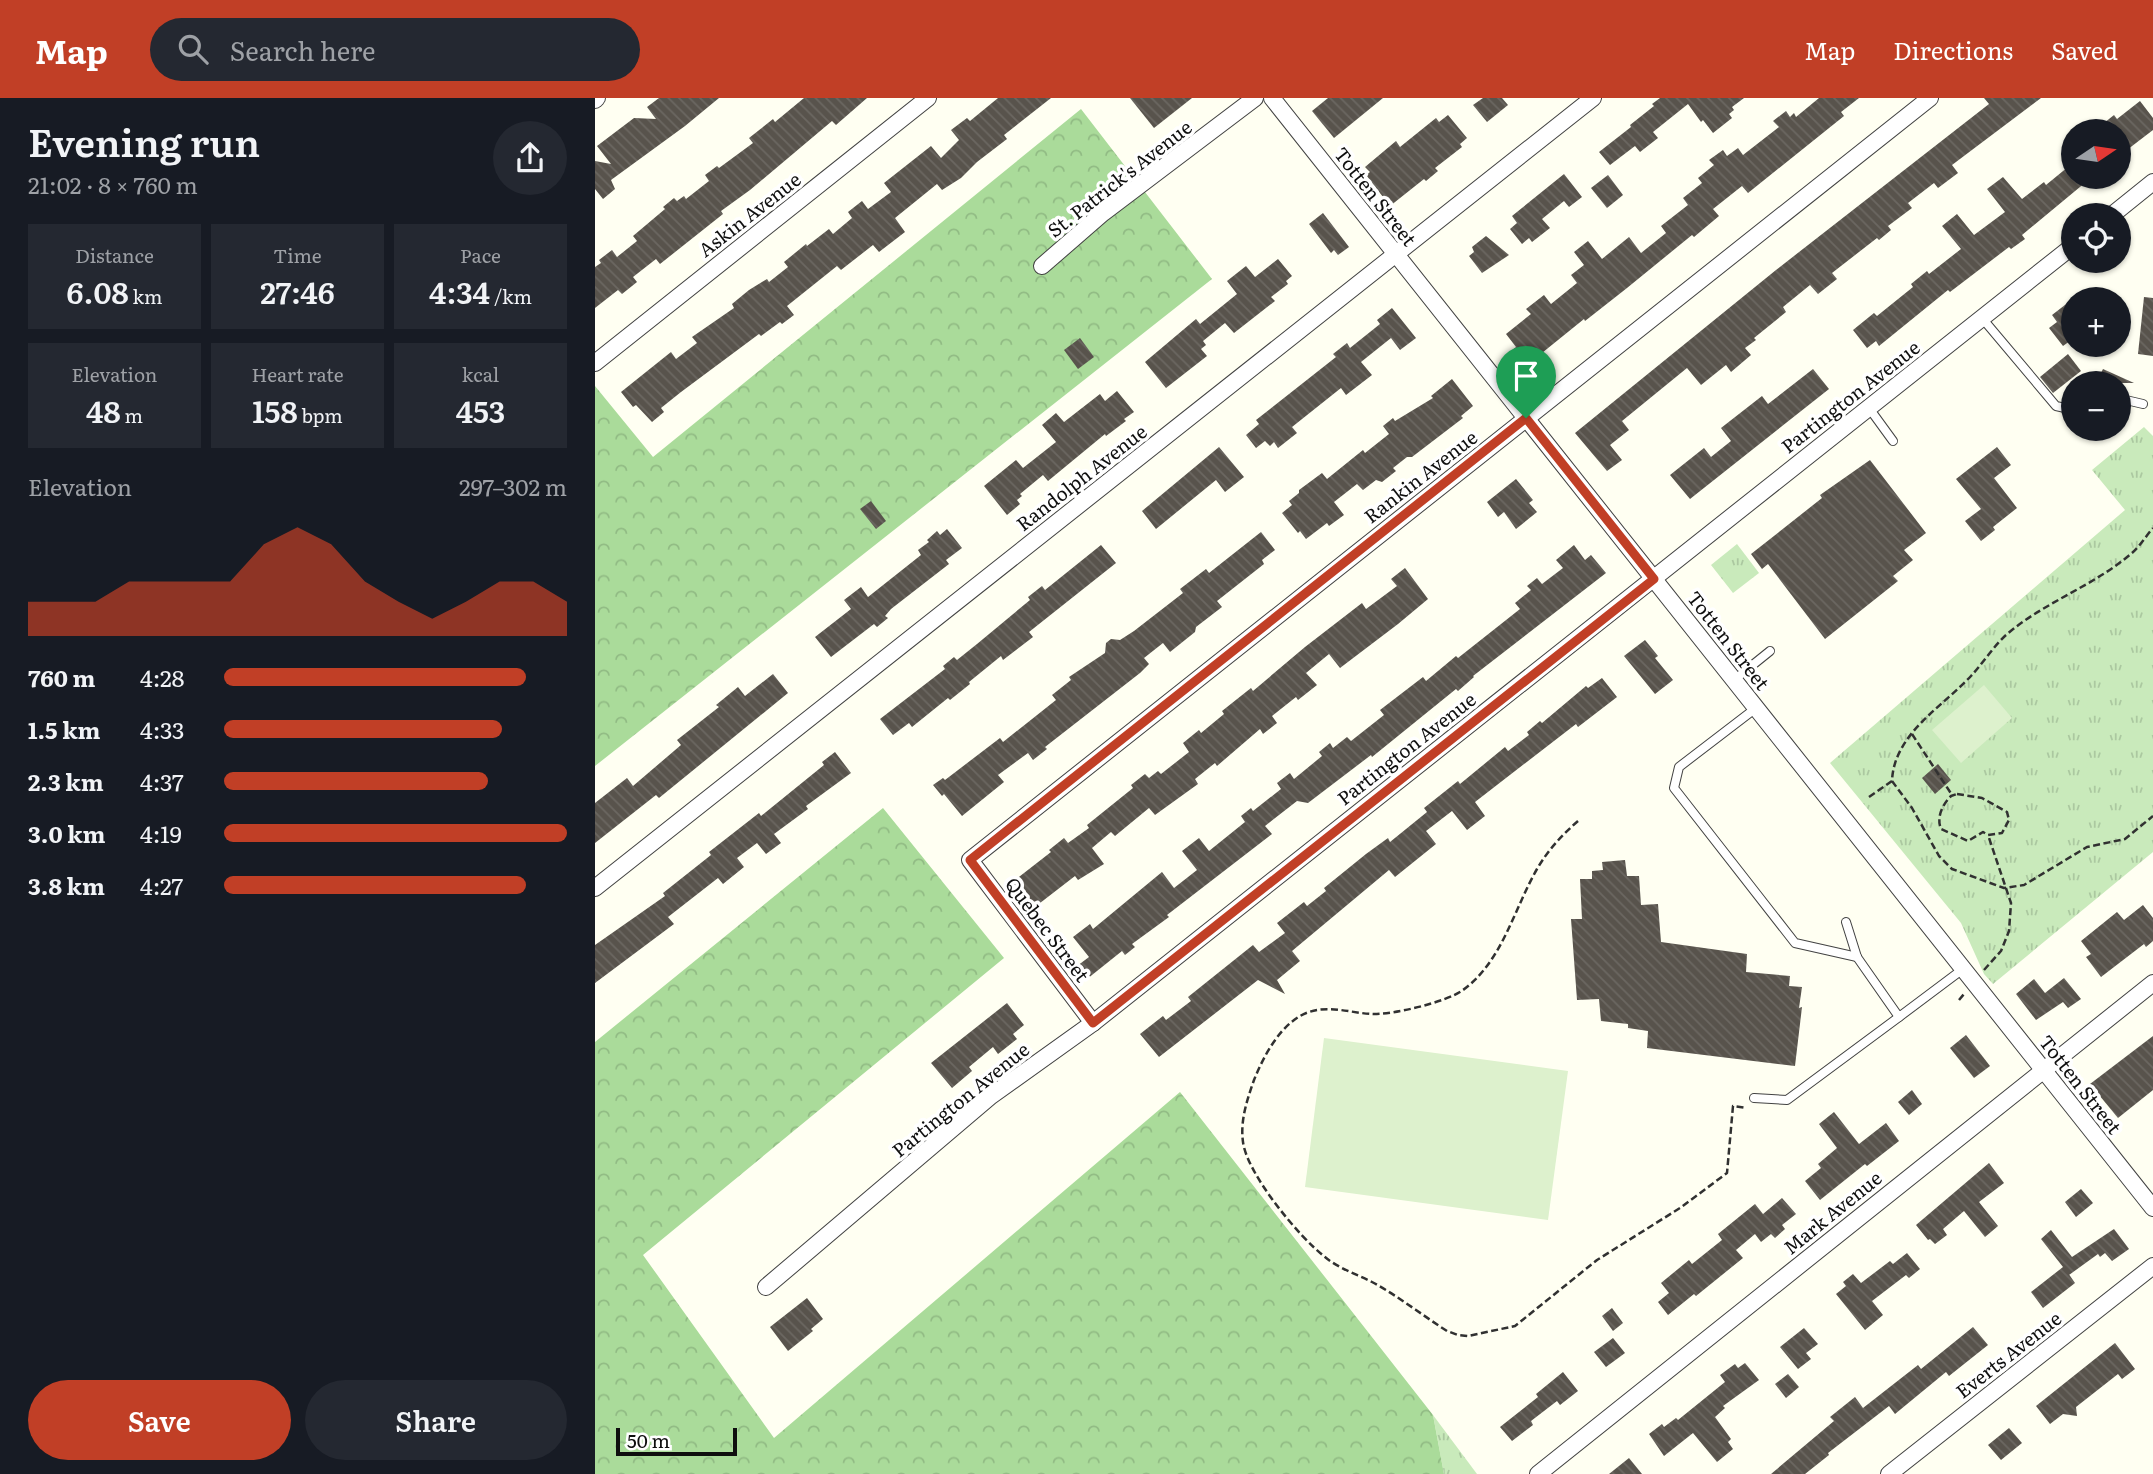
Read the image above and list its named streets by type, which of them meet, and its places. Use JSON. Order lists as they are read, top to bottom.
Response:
{
  "streets": {
    "street": [
      "St. Patrick's Avenue",
      "Totten Street",
      "Askin Avenue",
      "Partington Avenue",
      "Rankin Avenue",
      "Randolph Avenue",
      "Quebec Street",
      "Mark Avenue",
      "Everts Avenue"
    ]
  },
  "crossings": [
    ["Totten Street", "Partington Avenue"],
    ["Totten Street", "Rankin Avenue"],
    ["Totten Street", "Randolph Avenue"],
    ["Totten Street", "Mark Avenue"],
    ["Partington Avenue", "Quebec Street"],
    ["Rankin Avenue", "Quebec Street"]
  ],
  "scale_bar": "50 m",
  "north": "right",
  "page": {
    "header": "Map",
    "search": "Search here",
    "nav": ["Map", "Directions", "Saved"],
    "heading": ["Evening run", "21:02 · 8 × 760 m"],
    "map_buttons": ["+", "−"],
    "stats": [
      ["Distance", "6.08 km"],
      ["Time", "27:46"],
      ["Pace", "4:34 /km"],
      ["Elevation", "48 m"],
      ["Heart rate", "158 bpm"],
      ["kcal", "453"]
    ],
    "chart": ["Elevation", "297–302 m"],
    "list": [
      {
        "name": "760 m",
        "note": "4:28"
      },
      {
        "name": "1.5 km",
        "note": "4:33"
      },
      {
        "name": "2.3 km",
        "note": "4:37"
      },
      {
        "name": "3.0 km",
        "note": "4:19"
      },
      {
        "name": "3.8 km",
        "note": "4:27"
      }
    ],
    "buttons": ["Save", "Share"],
    "scale": "50 m"
  }
}
